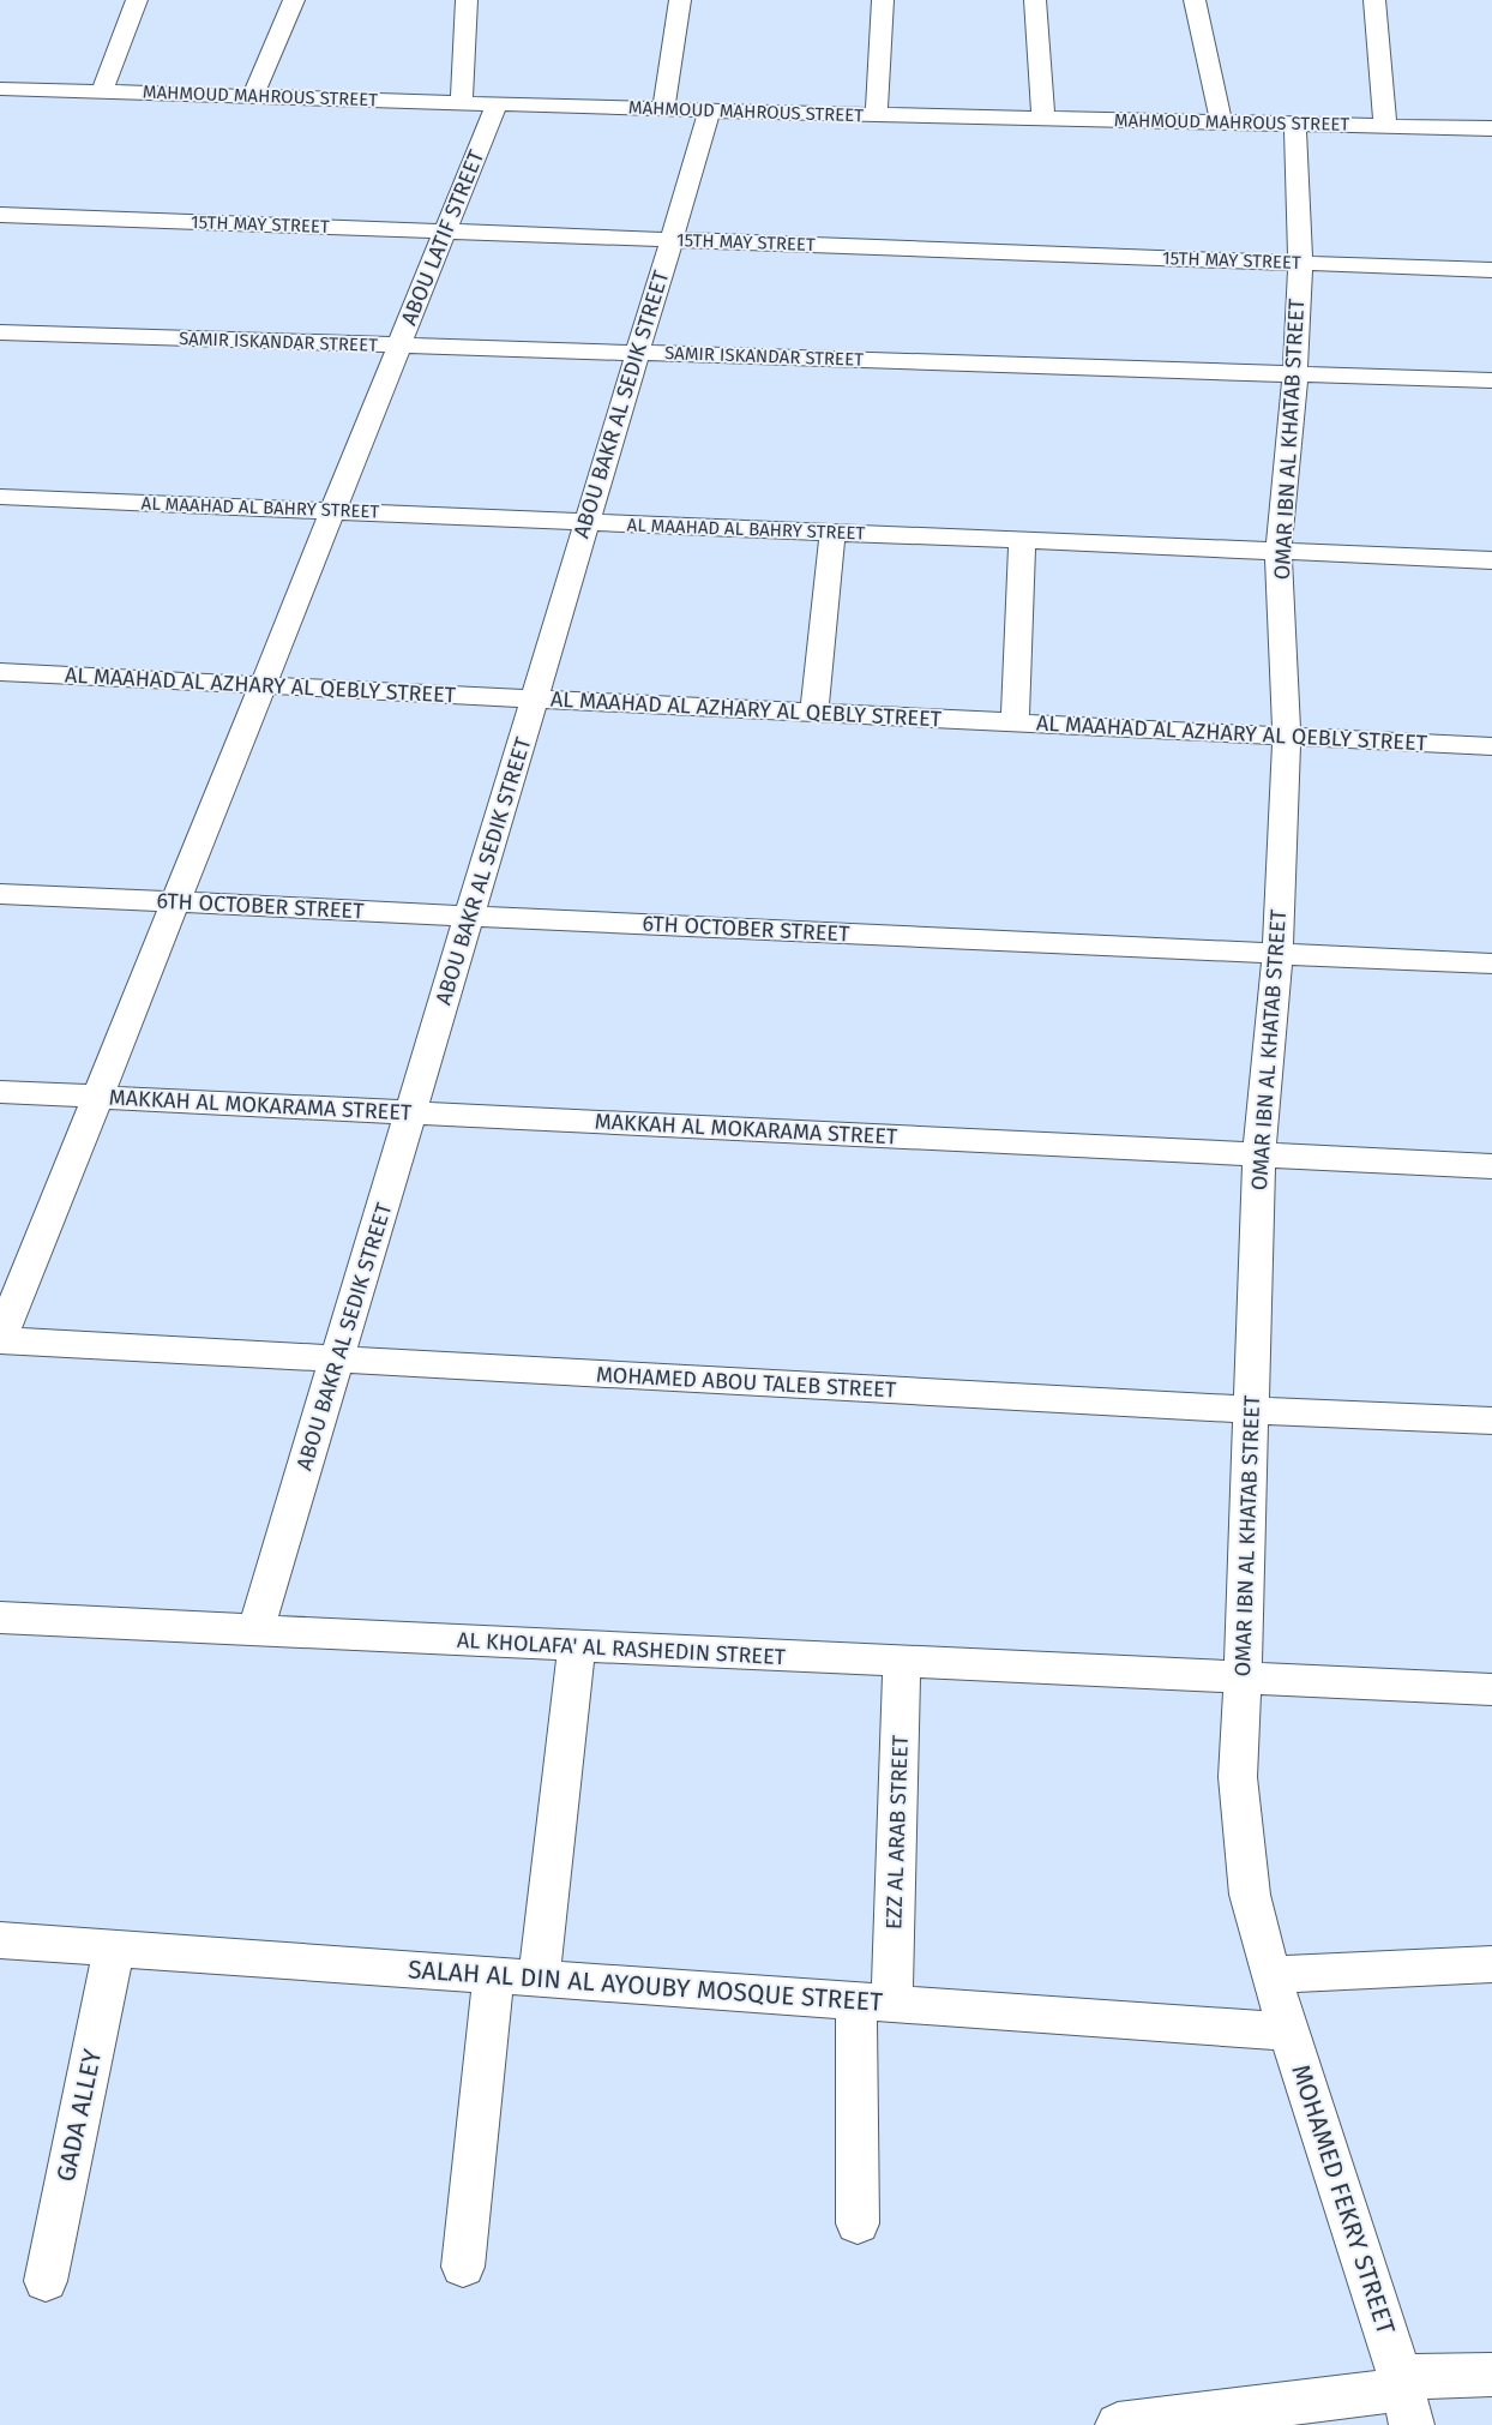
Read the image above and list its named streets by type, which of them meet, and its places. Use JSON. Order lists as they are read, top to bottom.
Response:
{
  "streets": {
    "street": [
      "MAHMOUD MAHROUS STREET",
      "15TH MAY STREET",
      "ABOU LATIF STREET",
      "SAMIR ISKANDAR STREET",
      "ABOU BAKR AL SEDIK STREET",
      "OMAR IBN AL KHATAB STREET",
      "AL MAAHAD AL BAHRY STREET",
      "AL MAAHAD AL AZHARY AL QEBLY STREET",
      "6TH OCTOBER STREET",
      "MAKKAH AL MOKARAMA STREET",
      "MOHAMED ABOU TALEB STREET",
      "AL KHOLAFA' AL RASHEDIN STREET",
      "EZZ AL ARAB STREET",
      "SALAH AL DIN AL AYOUBY MOSQUE STREET",
      "GADA ALLEY",
      "MOHAMED FEKRY STREET"
    ]
  },
  "crossings": [
    ["MAHMOUD MAHROUS STREET", "ABOU LATIF STREET"],
    ["MAHMOUD MAHROUS STREET", "ABOU BAKR AL SEDIK STREET"],
    ["MAHMOUD MAHROUS STREET", "OMAR IBN AL KHATAB STREET"],
    ["15TH MAY STREET", "ABOU LATIF STREET"],
    ["15TH MAY STREET", "ABOU BAKR AL SEDIK STREET"],
    ["15TH MAY STREET", "OMAR IBN AL KHATAB STREET"],
    ["ABOU LATIF STREET", "SAMIR ISKANDAR STREET"],
    ["ABOU LATIF STREET", "AL MAAHAD AL BAHRY STREET"],
    ["ABOU LATIF STREET", "AL MAAHAD AL AZHARY AL QEBLY STREET"],
    ["ABOU LATIF STREET", "6TH OCTOBER STREET"],
    ["ABOU LATIF STREET", "MAKKAH AL MOKARAMA STREET"],
    ["ABOU LATIF STREET", "MOHAMED ABOU TALEB STREET"],
    ["SAMIR ISKANDAR STREET", "ABOU BAKR AL SEDIK STREET"],
    ["SAMIR ISKANDAR STREET", "OMAR IBN AL KHATAB STREET"],
    ["ABOU BAKR AL SEDIK STREET", "AL MAAHAD AL BAHRY STREET"],
    ["ABOU BAKR AL SEDIK STREET", "AL MAAHAD AL AZHARY AL QEBLY STREET"],
    ["ABOU BAKR AL SEDIK STREET", "6TH OCTOBER STREET"],
    ["ABOU BAKR AL SEDIK STREET", "MAKKAH AL MOKARAMA STREET"],
    ["ABOU BAKR AL SEDIK STREET", "MOHAMED ABOU TALEB STREET"],
    ["ABOU BAKR AL SEDIK STREET", "AL KHOLAFA' AL RASHEDIN STREET"],
    ["OMAR IBN AL KHATAB STREET", "AL MAAHAD AL BAHRY STREET"],
    ["OMAR IBN AL KHATAB STREET", "AL MAAHAD AL AZHARY AL QEBLY STREET"],
    ["OMAR IBN AL KHATAB STREET", "6TH OCTOBER STREET"],
    ["OMAR IBN AL KHATAB STREET", "MAKKAH AL MOKARAMA STREET"],
    ["OMAR IBN AL KHATAB STREET", "MOHAMED ABOU TALEB STREET"],
    ["OMAR IBN AL KHATAB STREET", "AL KHOLAFA' AL RASHEDIN STREET"],
    ["OMAR IBN AL KHATAB STREET", "MOHAMED FEKRY STREET"],
    ["AL KHOLAFA' AL RASHEDIN STREET", "EZZ AL ARAB STREET"],
    ["EZZ AL ARAB STREET", "SALAH AL DIN AL AYOUBY MOSQUE STREET"],
    ["SALAH AL DIN AL AYOUBY MOSQUE STREET", "GADA ALLEY"],
    ["SALAH AL DIN AL AYOUBY MOSQUE STREET", "MOHAMED FEKRY STREET"]
  ]
}
